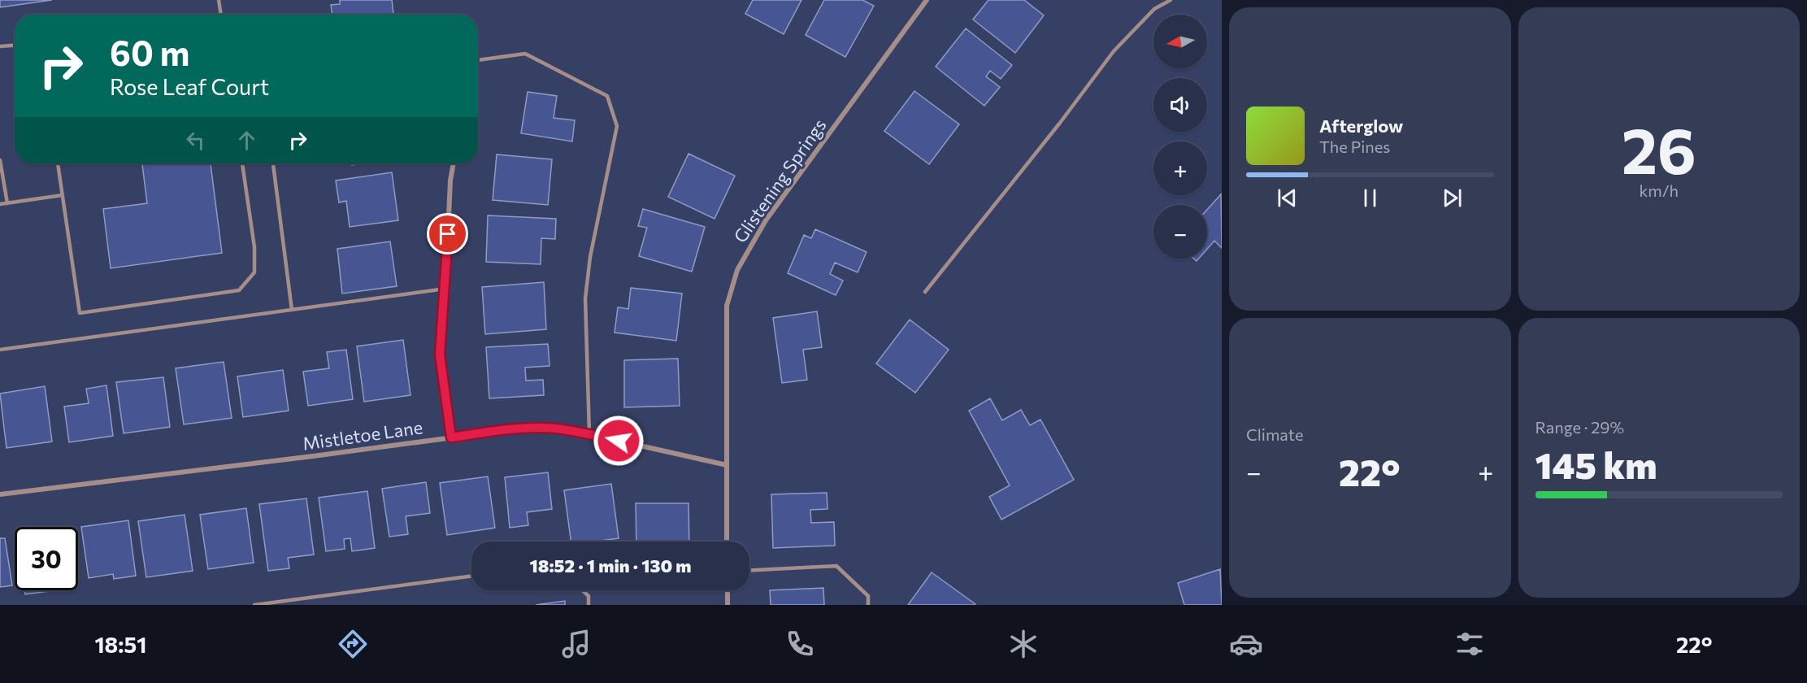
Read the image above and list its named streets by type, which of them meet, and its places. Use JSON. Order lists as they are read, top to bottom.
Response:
{
  "streets": {
    "street": ["Glistening Springs", "Mistletoe Lane"]
  },
  "crossings": [
    ["Glistening Springs", "Mistletoe Lane"]
  ],
  "north": "left",
  "page": {
    "tile": [
      ["26", "km/h"],
      "Climate",
      ["Range · 29%", "145 km"]
    ],
    "map_buttons": ["+", "−"],
    "turn": ["60 m", "Rose Leaf Court"],
    "song": ["Afterglow", "The Pines"],
    "heat": ["−", "22°", "+"],
    "limit": "30",
    "trip": "18:52 · 1 min · 130 m",
    "tabs": ["18:51", "22°"]
  }
}
